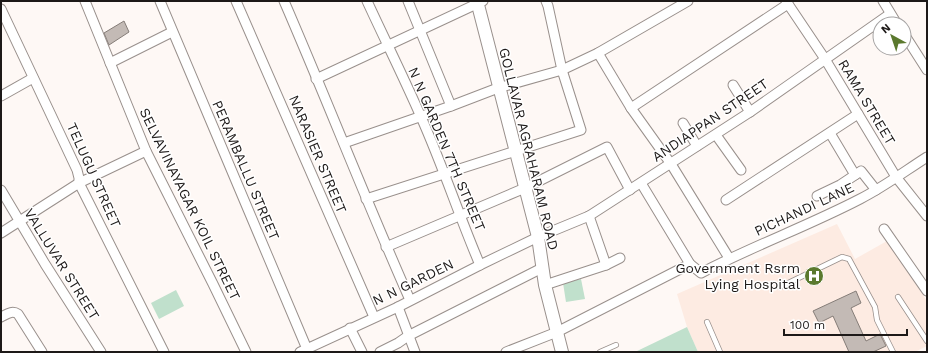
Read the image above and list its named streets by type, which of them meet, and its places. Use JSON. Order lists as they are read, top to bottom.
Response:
{
  "streets": {
    "street": [
      "RAMA STREET",
      "ANDIAPPAN STREET",
      "N N GARDEN 7TH STREET",
      "GOLLAVAR AGRAHARAM ROAD",
      "NARASIER STREET",
      "PERAMBALLU STREET",
      "TELUGU STREET",
      "SELVAVINAYAGAR KOIL STREET",
      "PICHANDI LANE",
      "VALLUVAR STREET",
      "N N GARDEN"
    ]
  },
  "crossings": [
    ["RAMA STREET", "ANDIAPPAN STREET"],
    ["RAMA STREET", "PICHANDI LANE"],
    ["ANDIAPPAN STREET", "GOLLAVAR AGRAHARAM ROAD"],
    ["ANDIAPPAN STREET", "N N GARDEN"],
    ["N N GARDEN 7TH STREET", "N N GARDEN"],
    ["GOLLAVAR AGRAHARAM ROAD", "N N GARDEN"],
    ["NARASIER STREET", "N N GARDEN"],
    ["PERAMBALLU STREET", "N N GARDEN"]
  ],
  "places": {
    "hospital": ["Government Rsrm Lying Hospital"]
  },
  "scale_bar": "100 m",
  "north": "top left"
}
